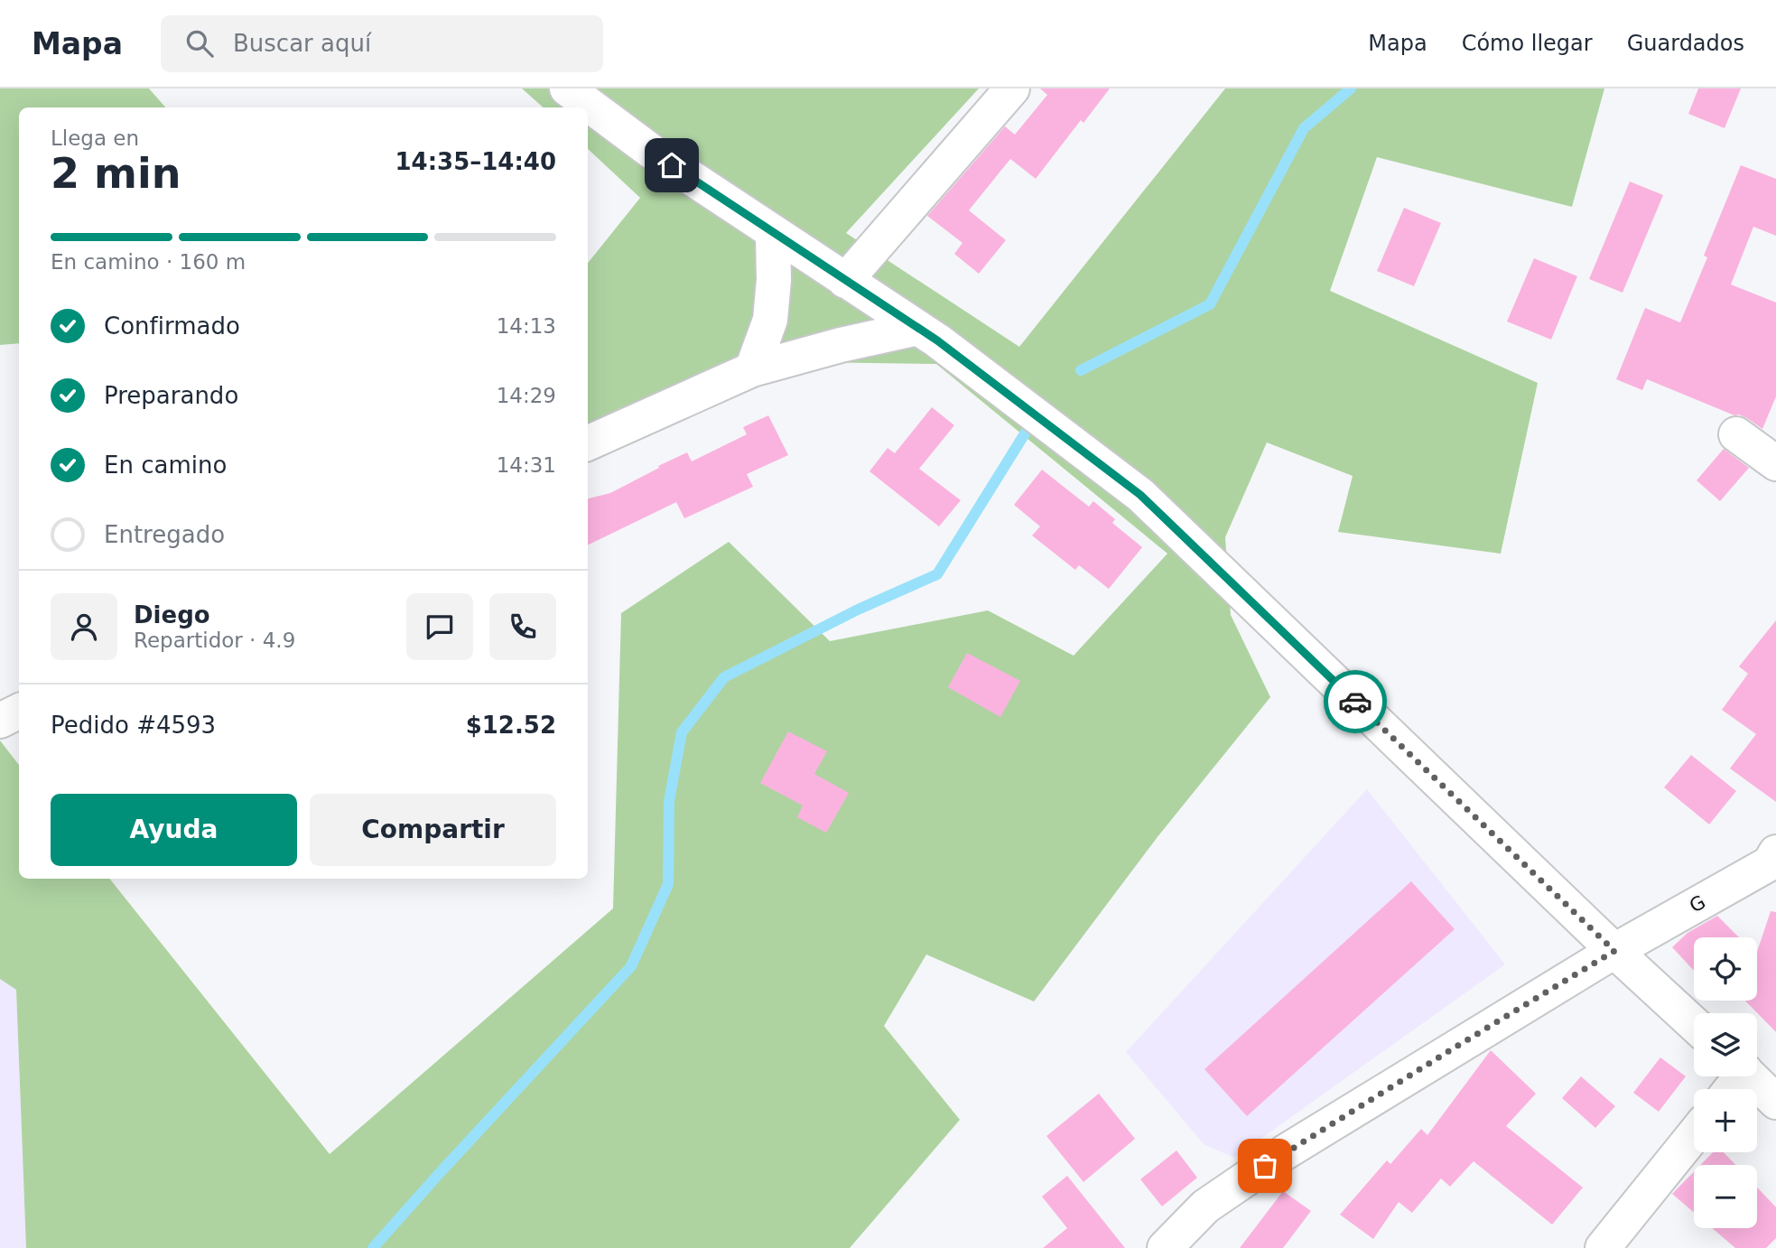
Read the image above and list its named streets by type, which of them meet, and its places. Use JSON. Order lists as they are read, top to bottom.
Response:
{
  "streets": {
    "street": ["G"]
  },
  "page": {
    "header": "Mapa",
    "search": "Buscar aquí",
    "nav": ["Mapa", "Cómo llegar", "Guardados"],
    "heading": ["2 min", "Llega en", "14:35–14:40"],
    "panel": [
      "Diego",
      "Repartidor · 4.9",
      "Pedido #4593",
      "$12.52"
    ],
    "bar": "En camino · 160 m",
    "list": [
      ["Confirmado", "14:13"],
      ["Preparando", "14:29"],
      ["En camino", "14:31"],
      "Entregado"
    ],
    "buttons": ["Ayuda", "Compartir"],
    "map_buttons": ["+", "−"]
  }
}
